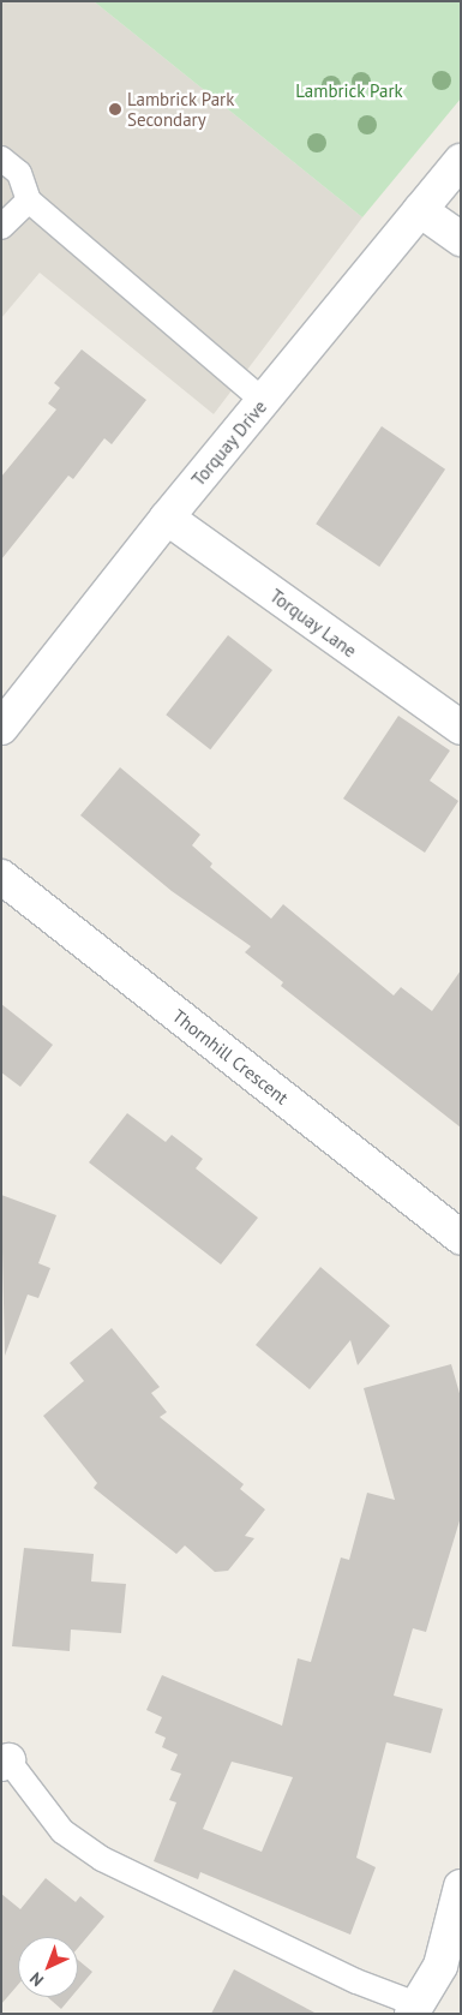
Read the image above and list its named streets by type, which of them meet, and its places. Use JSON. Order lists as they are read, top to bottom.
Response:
{
  "streets": {
    "street": ["Torquay Drive", "Torquay Lane", "Thornhill Crescent"]
  },
  "crossings": [
    ["Torquay Drive", "Torquay Lane"]
  ],
  "parks": ["Lambrick Park"],
  "places": ["Lambrick Park Secondary"],
  "north": "bottom left"
}
